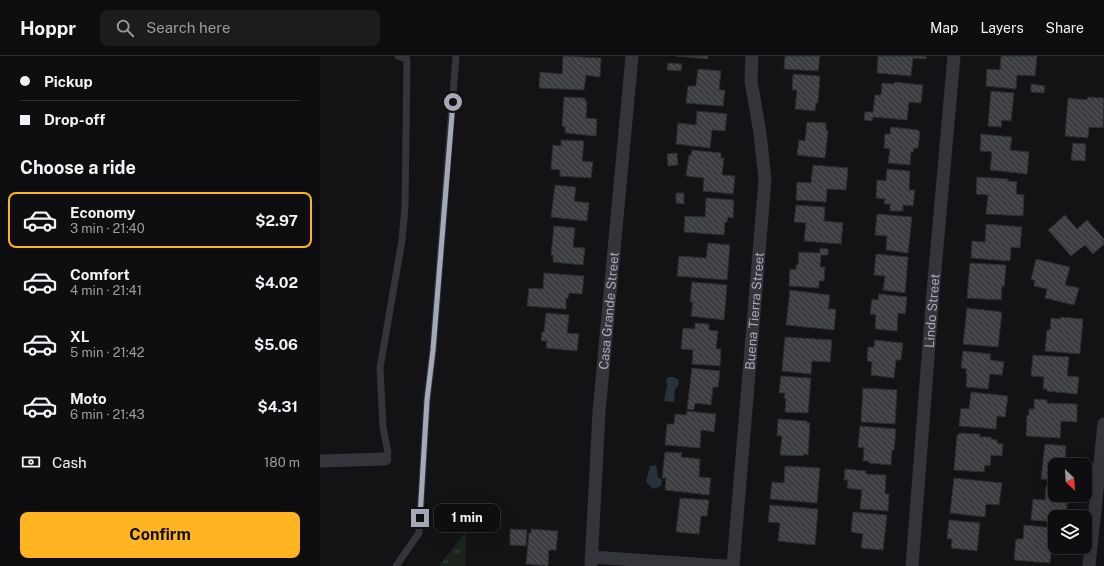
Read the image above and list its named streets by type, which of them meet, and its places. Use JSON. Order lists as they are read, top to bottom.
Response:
{
  "streets": {
    "street": ["Casa Grande Street", "Buena Tierra Street", "Lindo Street"]
  },
  "north": "bottom right",
  "page": {
    "header": "Hoppr",
    "search": "Search here",
    "nav": ["Map", "Layers", "Share"],
    "banner": ["Pickup", "Drop-off"],
    "heading": "Choose a ride",
    "list": [
      {
        "name": "Economy",
        "note": "3 min · 21:40",
        "value": "$2.97"
      },
      {
        "name": "Comfort",
        "note": "4 min · 21:41",
        "value": "$4.02"
      },
      {
        "name": "XL",
        "note": "5 min · 21:42",
        "value": "$5.06"
      },
      {
        "name": "Moto",
        "note": "6 min · 21:43",
        "value": "$4.31"
      }
    ],
    "pay": ["Cash", "180 m"],
    "buttons": "Confirm",
    "bubble": "1 min"
  }
}
